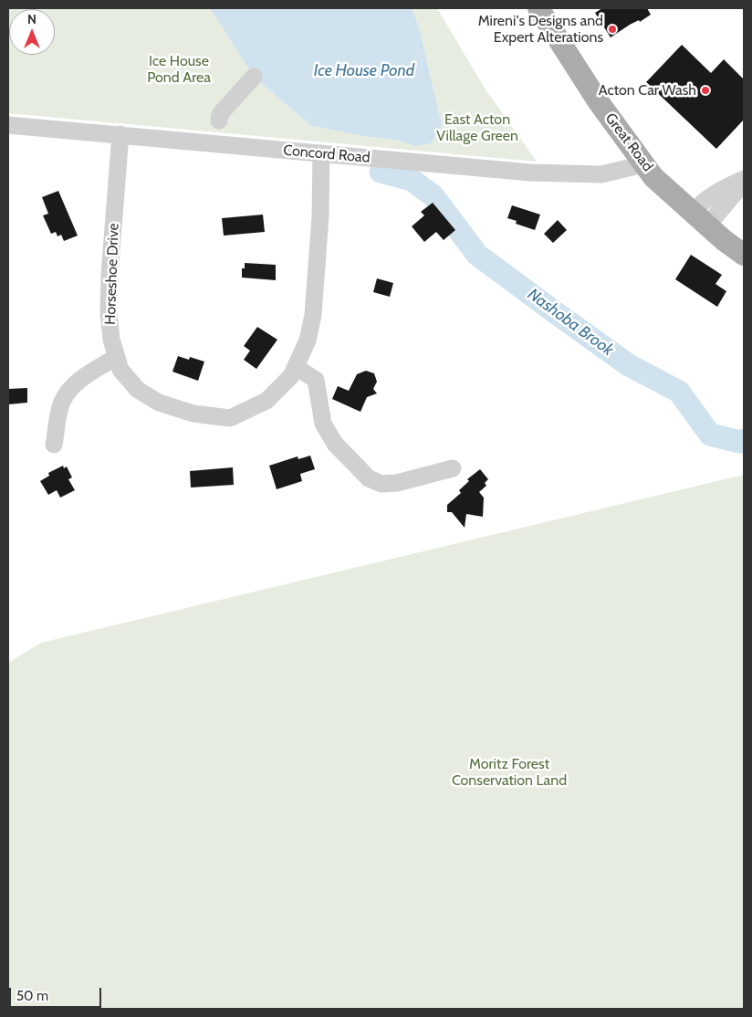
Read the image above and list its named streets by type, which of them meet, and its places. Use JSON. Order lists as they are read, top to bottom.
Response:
{
  "streets": {
    "main road": ["Great Road"],
    "street": ["Concord Road", "Horseshoe Drive"]
  },
  "crossings": [
    ["Great Road", "Concord Road"],
    ["Concord Road", "Horseshoe Drive"]
  ],
  "water": ["Ice House Pond", "Nashoba Brook"],
  "parks": ["Ice House Pond Area", "East Acton Village Green", "Moritz Forest Conservation Land"],
  "places": ["Mireni's Designs and Expert Alterations", "Acton Car Wash"],
  "scale_bar": "50 m",
  "north": "top"
}
